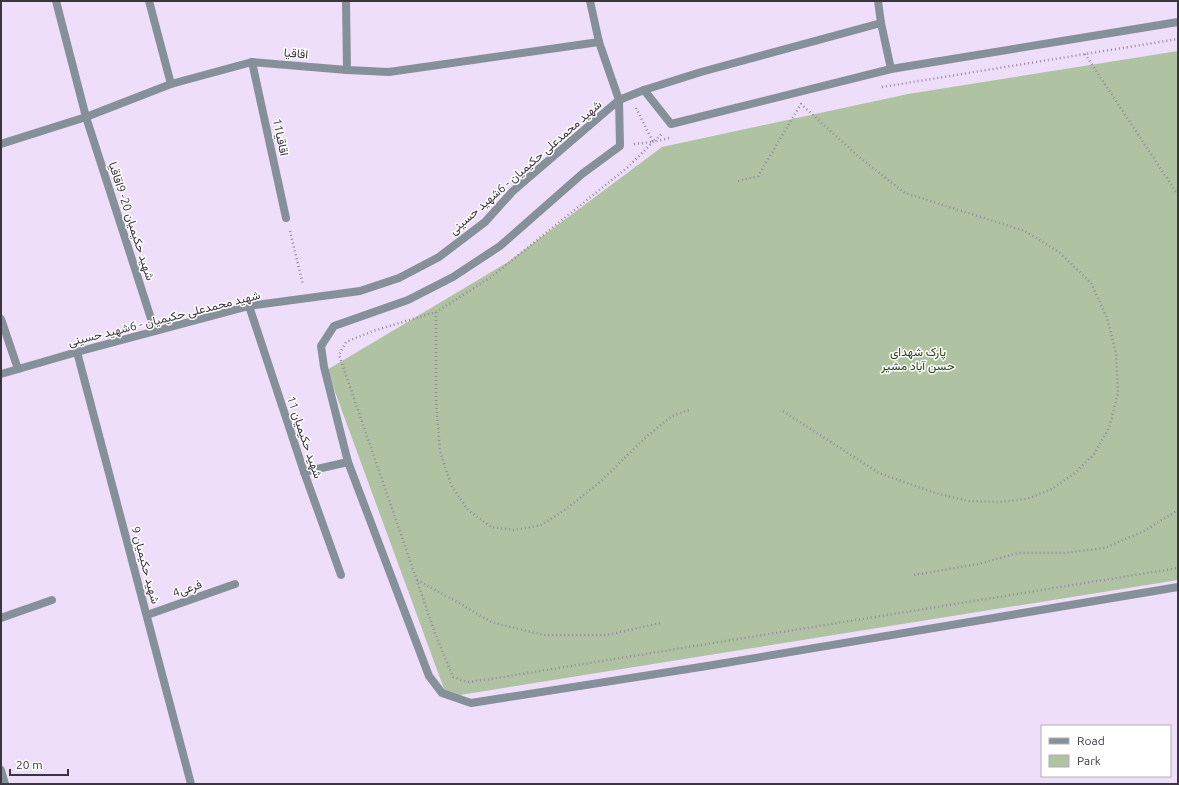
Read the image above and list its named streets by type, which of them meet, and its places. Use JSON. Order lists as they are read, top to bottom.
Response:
{
  "streets": {
    "street": [
      "اقاقیا",
      "11اقاقیا",
      "شهید محمدعلی حکیمیان - 6شهید حسینی",
      "شهید حکیمیان 20- 9اقاقیا",
      "شهید حکیمیان 11",
      "شهید حکیمیان 9",
      "فرعی4"
    ]
  },
  "crossings": [
    ["اقاقیا", "11اقاقیا"],
    ["اقاقیا", "شهید حکیمیان 20- 9اقاقیا"],
    ["شهید محمدعلی حکیمیان - 6شهید حسینی", "شهید حکیمیان 20- 9اقاقیا"],
    ["شهید محمدعلی حکیمیان - 6شهید حسینی", "شهید حکیمیان 11"],
    ["شهید محمدعلی حکیمیان - 6شهید حسینی", "شهید حکیمیان 9"],
    ["شهید حکیمیان 9", "فرعی4"]
  ],
  "parks": ["پارک شهدای حسن آباد مشیر"],
  "legend": ["Road", "Park"],
  "scale_bar": "20 m"
}
